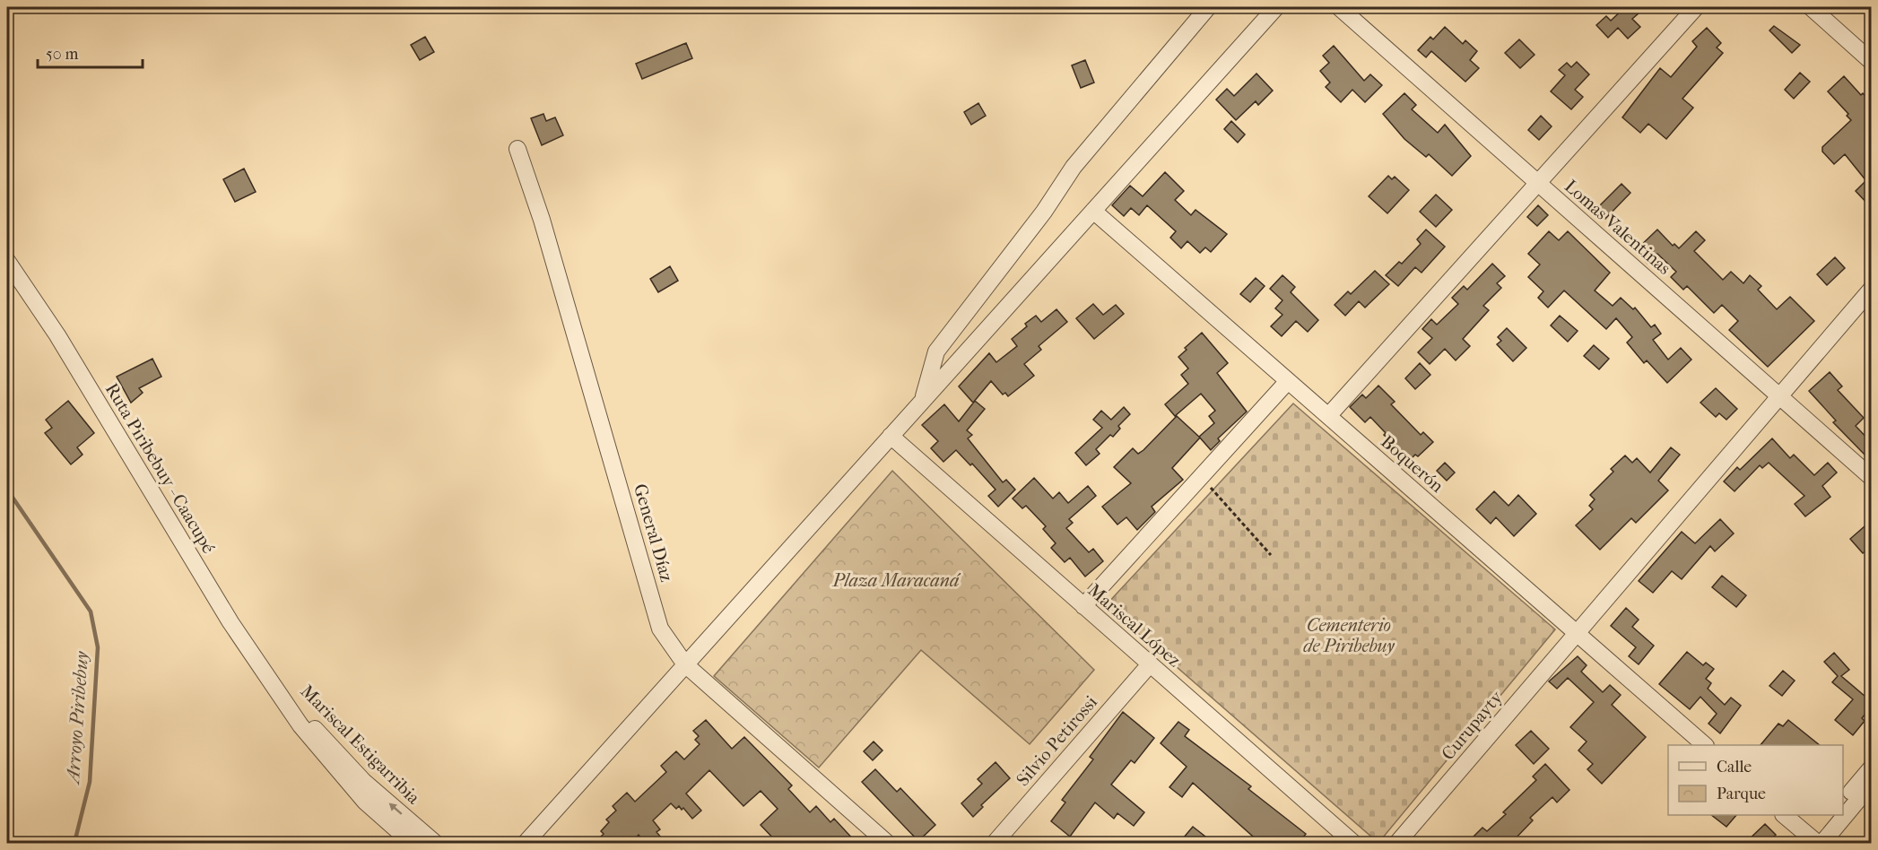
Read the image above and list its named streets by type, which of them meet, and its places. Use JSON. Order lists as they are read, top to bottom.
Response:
{
  "streets": {
    "street": [
      "Lomas Valentinas",
      "Boquerón",
      "Ruta Piribebuy - Caacupé",
      "General Díaz",
      "Mariscal López",
      "Curupayty",
      "Silvio Petirossi",
      "Mariscal Estigarribia"
    ]
  },
  "crossings": [
    ["Lomas Valentinas", "Curupayty"],
    ["Boquerón", "Curupayty"],
    ["Ruta Piribebuy - Caacupé", "Mariscal Estigarribia"],
    ["Mariscal López", "Silvio Petirossi"]
  ],
  "water": ["Arroyo Piribebuy"],
  "parks": ["Plaza Maracaná", "Cementerio de Piribebuy"],
  "legend": ["Calle", "Parque"],
  "scale_bar": "50 m"
}
